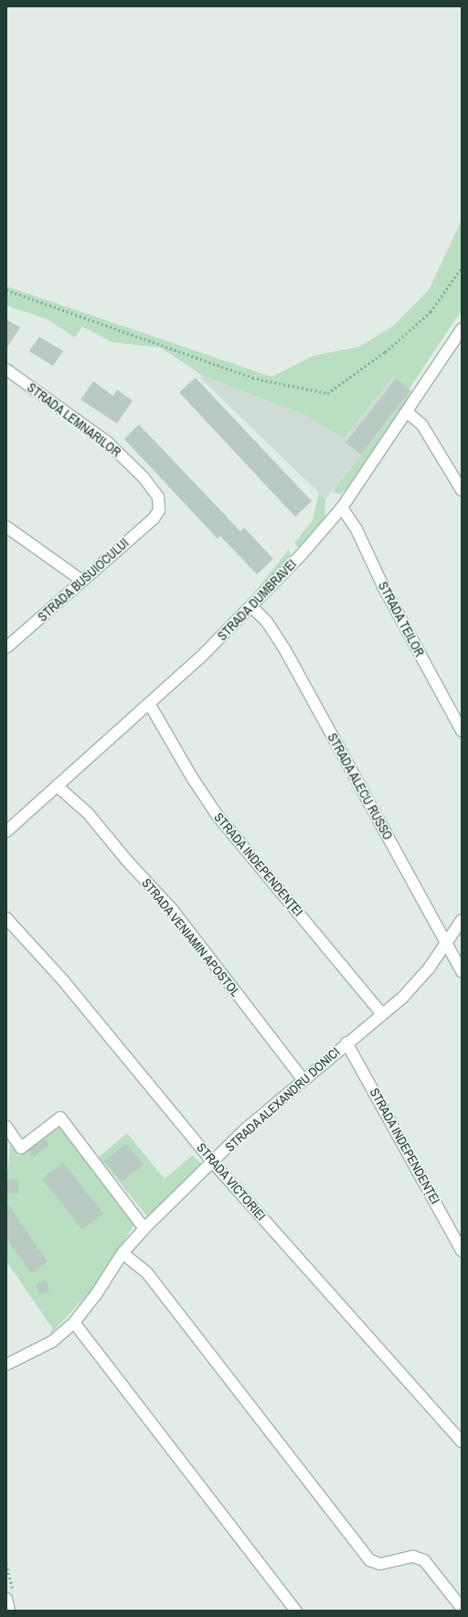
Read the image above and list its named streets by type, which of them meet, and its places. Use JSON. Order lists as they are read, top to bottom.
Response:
{
  "streets": {
    "street": [
      "STRADA LEMNARILOR",
      "STRADA BUSUIOCULUI",
      "STRADA DUMBRAVEI",
      "STRADA TEILOR",
      "STRADA ALECU RUSSO",
      "STRADA INDEPENDENŢEI",
      "STRADA VENIAMIN APOSTOL",
      "STRADA ALEXANDRU DONICI",
      "STRADA INDEPENDENȚEI",
      "STRADA VICTORIEI"
    ]
  },
  "crossings": [
    ["STRADA LEMNARILOR", "STRADA BUSUIOCULUI"],
    ["STRADA DUMBRAVEI", "STRADA TEILOR"],
    ["STRADA DUMBRAVEI", "STRADA ALECU RUSSO"],
    ["STRADA DUMBRAVEI", "STRADA INDEPENDENŢEI"],
    ["STRADA DUMBRAVEI", "STRADA VENIAMIN APOSTOL"],
    ["STRADA ALECU RUSSO", "STRADA ALEXANDRU DONICI"],
    ["STRADA INDEPENDENŢEI", "STRADA ALEXANDRU DONICI"],
    ["STRADA VENIAMIN APOSTOL", "STRADA ALEXANDRU DONICI"],
    ["STRADA ALEXANDRU DONICI", "STRADA INDEPENDENȚEI"],
    ["STRADA ALEXANDRU DONICI", "STRADA VICTORIEI"]
  ]
}
